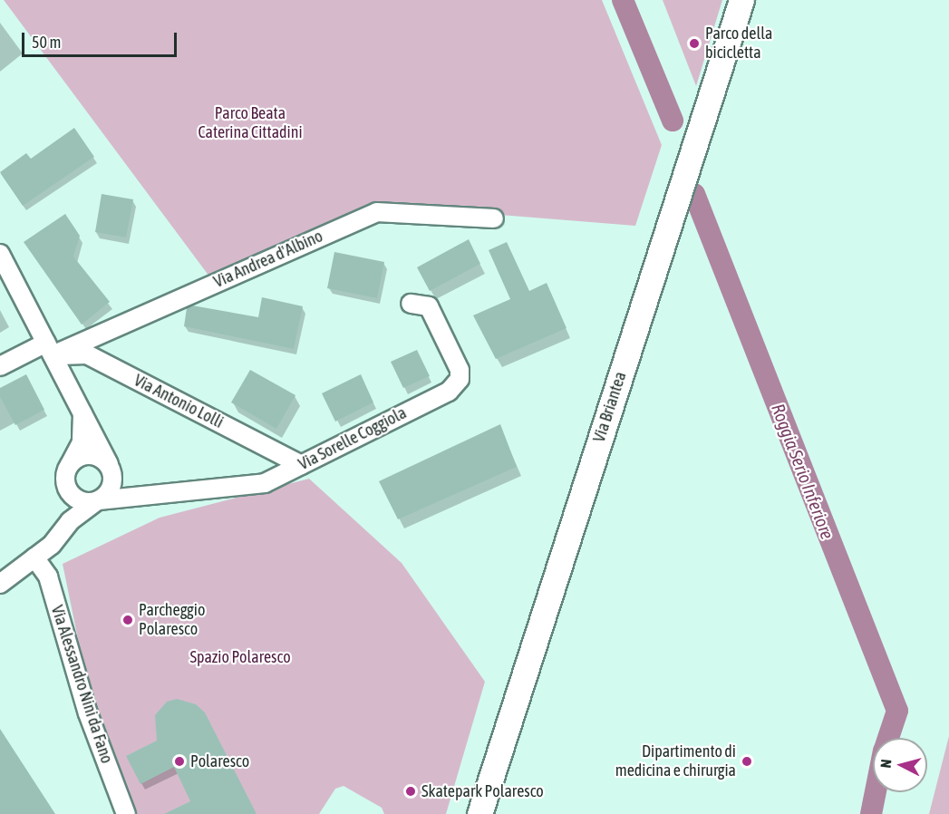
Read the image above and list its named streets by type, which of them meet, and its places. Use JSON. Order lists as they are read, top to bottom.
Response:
{
  "streets": {
    "main road": ["Via Briantea"],
    "street": [
      "Via Andrea d'Albino",
      "Via Antonio Lolli",
      "Via Sorelle Coggiola",
      "Via Alessandro Nini da Fano"
    ]
  },
  "crossings": [
    ["Via Andrea d'Albino", "Via Antonio Lolli"],
    ["Via Antonio Lolli", "Via Sorelle Coggiola"]
  ],
  "water": ["Roggia Serio Inferiore"],
  "parks": ["Parco Beata Caterina Cittadini", "Spazio Polaresco"],
  "places": [
    "Parco della bicicletta",
    "Parcheggio Polaresco",
    "Polaresco",
    "Dipartimento di medicina e chirurgia",
    "Skatepark Polaresco"
  ],
  "scale_bar": "50 m",
  "north": "left"
}
